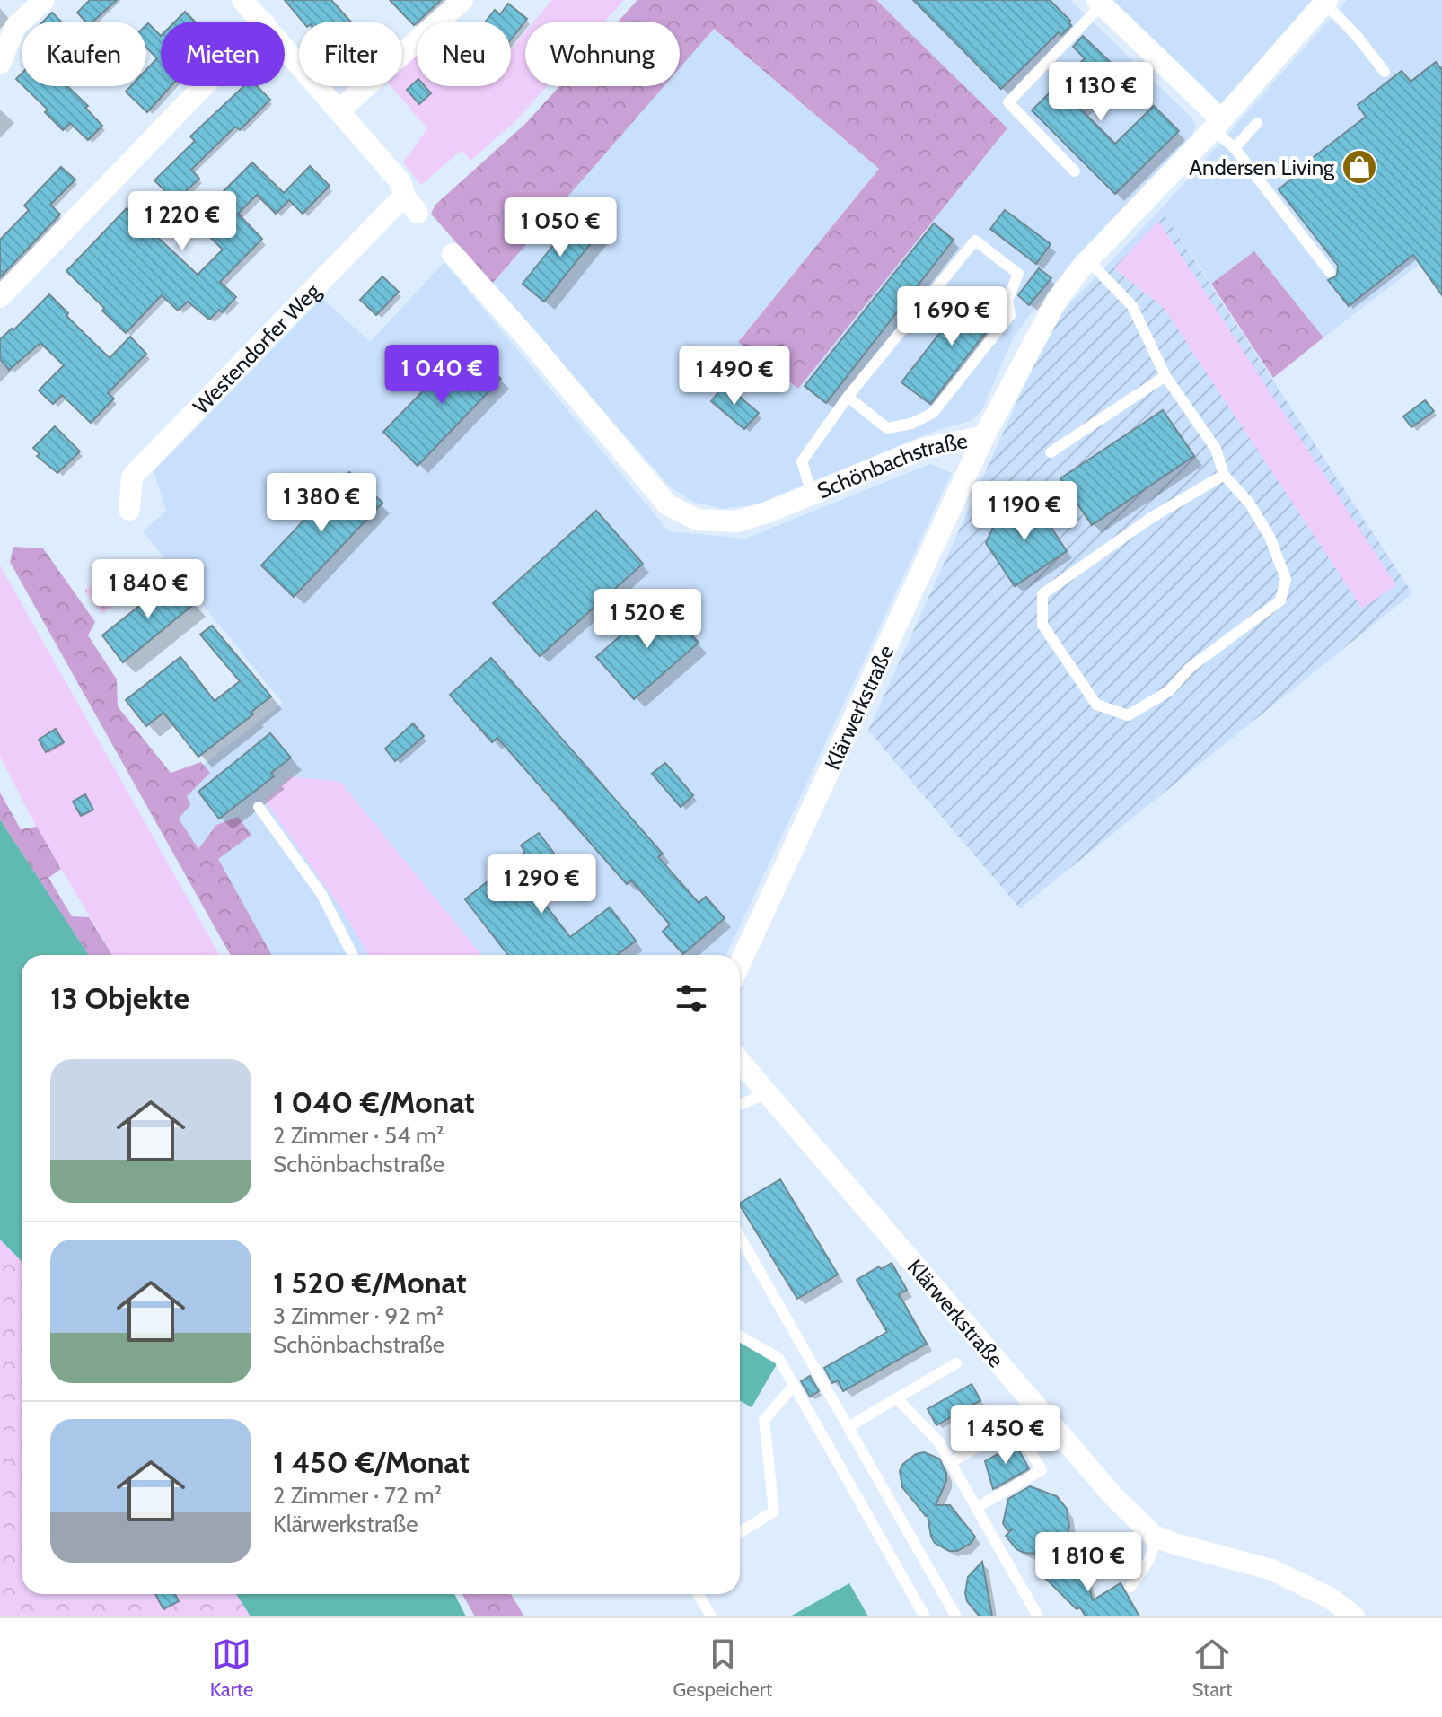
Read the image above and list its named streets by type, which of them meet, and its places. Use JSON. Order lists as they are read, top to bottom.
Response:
{
  "streets": {
    "street": ["Westendorfer Weg", "Schönbachstraße", "Klärwerkstraße"]
  },
  "crossings": [
    ["Schönbachstraße", "Klärwerkstraße"]
  ],
  "places": {
    "shop": ["Andersen Living"]
  },
  "page": {
    "chip": [
      "Kaufen",
      "Mieten",
      "Filter",
      "Neu",
      "Wohnung"
    ],
    "price": [
      "1 130 €",
      "1 220 €",
      "1 050 €",
      "1 690 €",
      "1 040 €",
      "1 490 €",
      "1 380 €",
      "1 190 €",
      "1 840 €",
      "1 520 €",
      "1 290 €",
      "1 450 €",
      "1 810 €"
    ],
    "heading": "13 Objekte",
    "list": [
      {
        "name": "1 040 €/Monat",
        "note": "2 Zimmer · 54 m² · Schönbachstraße"
      },
      {
        "name": "1 520 €/Monat",
        "note": "3 Zimmer · 92 m² · Schönbachstraße"
      },
      {
        "name": "1 450 €/Monat",
        "note": "2 Zimmer · 72 m² · Klärwerkstraße"
      }
    ],
    "tabs": ["Karte", "Gespeichert", "Start"]
  }
}
